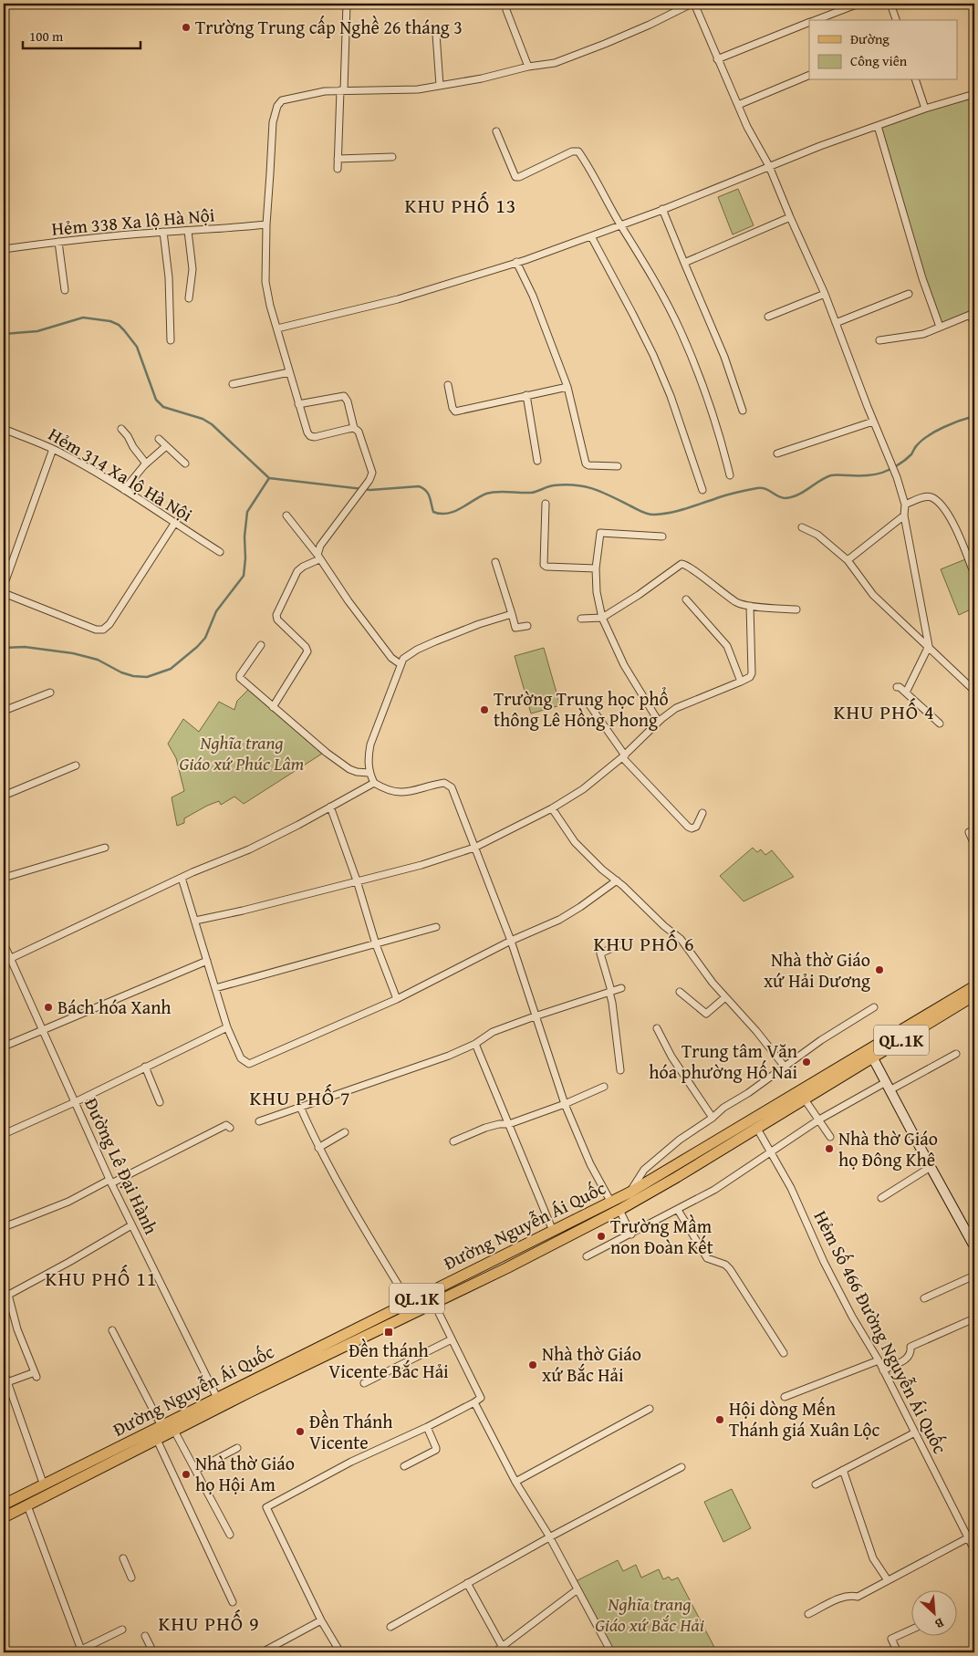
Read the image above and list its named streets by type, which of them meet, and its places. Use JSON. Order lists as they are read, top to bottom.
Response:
{
  "streets": {
    "main road": ["QL.1K", "Đường Nguyễn Ái Quốc"],
    "street": [
      "Hẻm 338 Xa lộ Hà Nội",
      "Hẻm 314 Xa lộ Hà Nội",
      "Đường Lê Đại Hành",
      "Hẻm Số 466 Đường Nguyễn Ái Quốc"
    ]
  },
  "crossings": [
    ["QL.1K", "Đường Nguyễn Ái Quốc"],
    ["Đường Lê Đại Hành", "Đường Nguyễn Ái Quốc"],
    ["Đường Nguyễn Ái Quốc", "Hẻm Số 466 Đường Nguyễn Ái Quốc"]
  ],
  "districts": [
    "KHU PHỐ 13",
    "KHU PHỐ 4",
    "KHU PHỐ 6",
    "KHU PHỐ 7",
    "KHU PHỐ 11",
    "KHU PHỐ 9"
  ],
  "parks": ["Nghĩa trang Giáo xứ Phúc Lâm", "Nghĩa trang Giáo xứ Bắc Hải"],
  "places": {
    "other": [
      "Trường Trung cấp Nghề 26 tháng 3",
      "Trường Trung học phổ thông Lê Hồng Phong",
      "Nhà thờ Giáo xứ Hải Dương",
      "Bách hóa Xanh",
      "Trung tâm Văn hóa phường Hố Nai",
      "Nhà thờ Giáo họ Đông Khê",
      "Trường Mầm non Đoàn Kết",
      "Nhà thờ Giáo xứ Bắc Hải",
      "Hội dòng Mến Thánh giá Xuân Lộc",
      "Đền Thánh Vicente",
      "Nhà thờ Giáo họ Hội Am"
    ],
    "transit": ["Đền thánh Vicente Bắc Hải"]
  },
  "legend": ["Đường", "Công viên"],
  "scale_bar": "100 m",
  "north": "bottom right"
}
